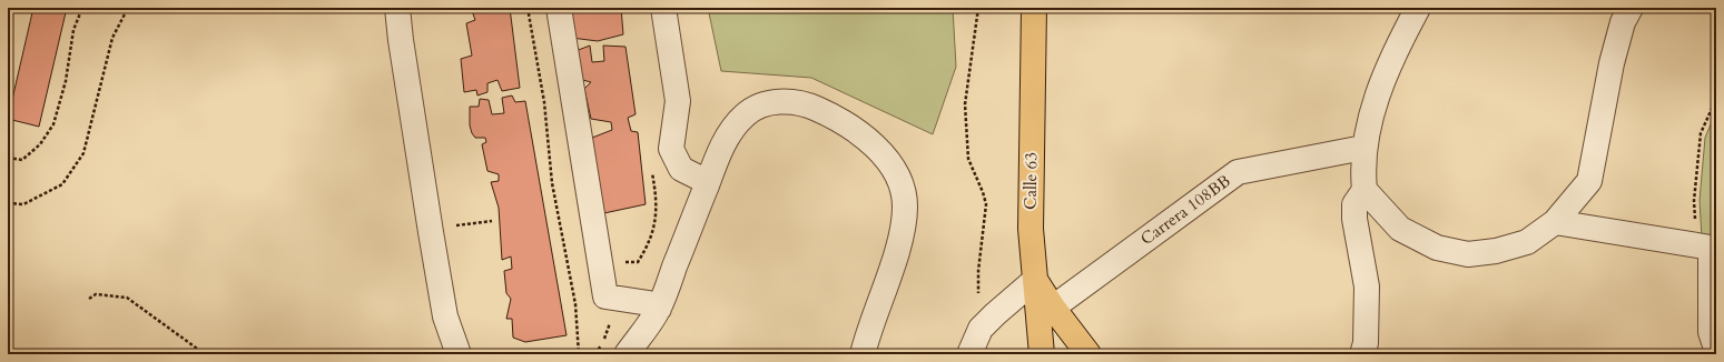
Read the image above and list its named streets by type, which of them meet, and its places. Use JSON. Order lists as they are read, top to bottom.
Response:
{
  "streets": {
    "main road": ["Calle 63"],
    "street": ["Carrera 108BB"]
  }
}
